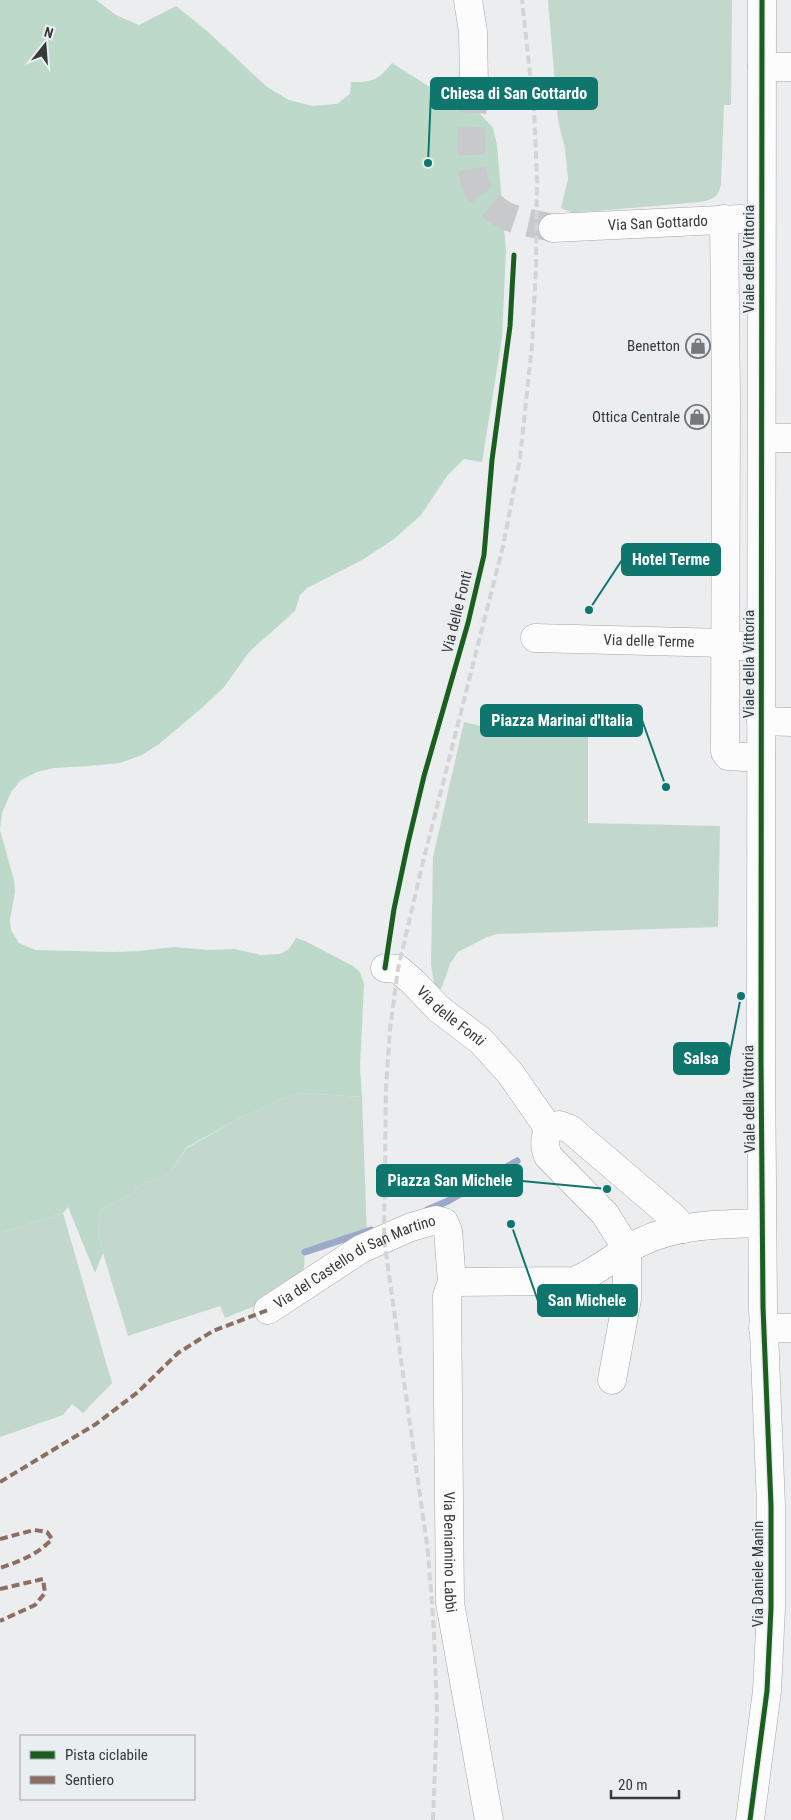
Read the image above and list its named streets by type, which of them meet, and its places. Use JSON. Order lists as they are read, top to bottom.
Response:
{
  "streets": {
    "street": [
      "Via San Gottardo",
      "Viale della Vittoria",
      "Via delle Fonti",
      "Via delle Terme",
      "Via del Castello di San Martino",
      "Via Beniamino Labbi",
      "Via Daniele Manin"
    ]
  },
  "crossings": [
    ["Via San Gottardo", "Viale della Vittoria"],
    ["Viale della Vittoria", "Via delle Terme"],
    ["Viale della Vittoria", "Via Daniele Manin"],
    ["Via del Castello di San Martino", "Via Beniamino Labbi"]
  ],
  "places": {
    "other": [
      "Chiesa di San Gottardo",
      "Hotel Terme",
      "Piazza Marinai d'Italia",
      "Salsa",
      "Piazza San Michele",
      "San Michele"
    ],
    "shop": ["Benetton", "Ottica Centrale"]
  },
  "legend": ["Pista ciclabile", "Sentiero"],
  "scale_bar": "20 m",
  "north": "top"
}
